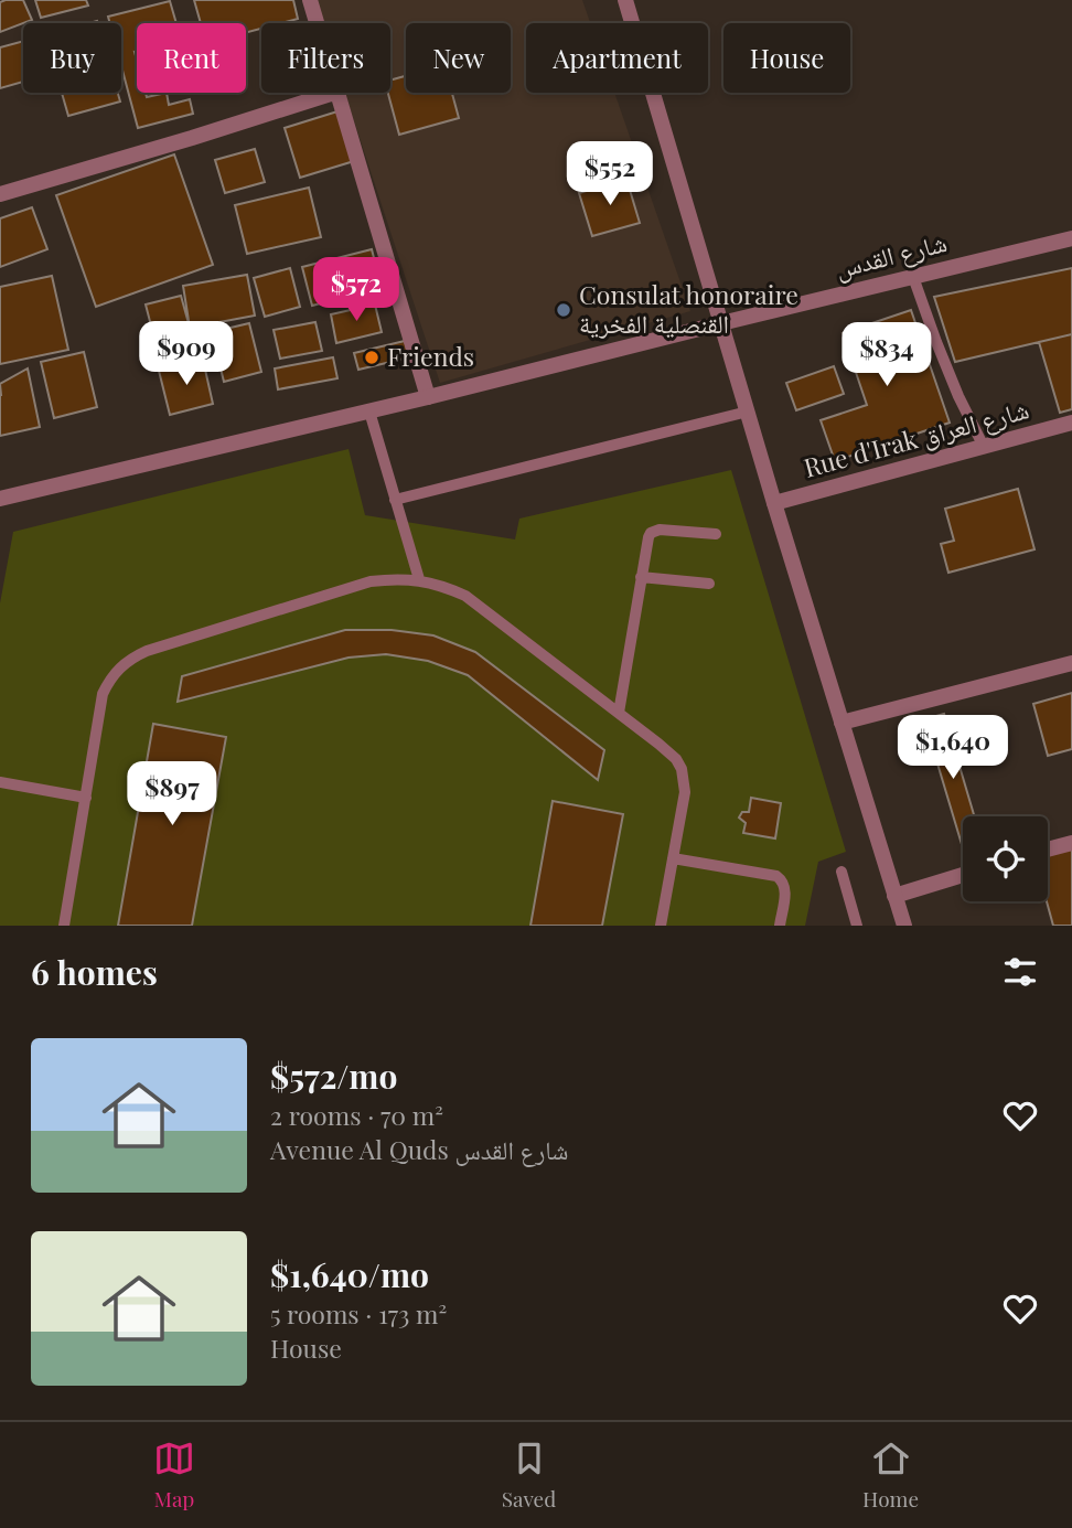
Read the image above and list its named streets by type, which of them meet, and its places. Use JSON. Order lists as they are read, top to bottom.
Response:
{
  "streets": {
    "street": ["شارع القدس", "Rue d'Irak شارع العراق"]
  },
  "places": ["Consulat honoraire القنصلية الفخرية", "Friends"],
  "page": {
    "chip": [
      "Buy",
      "Rent",
      "Filters",
      "New",
      "Apartment",
      "House"
    ],
    "price": [
      "$552",
      "$572",
      "$909",
      "$834",
      "$1,640",
      "$897"
    ],
    "heading": "6 homes",
    "list": [
      {
        "name": "$572/mo",
        "note": "2 rooms · 70 m² · Avenue Al Quds شارع القدس"
      },
      {
        "name": "$1,640/mo",
        "note": "5 rooms · 173 m² · House"
      }
    ],
    "tabs": ["Map", "Saved", "Home"]
  }
}
